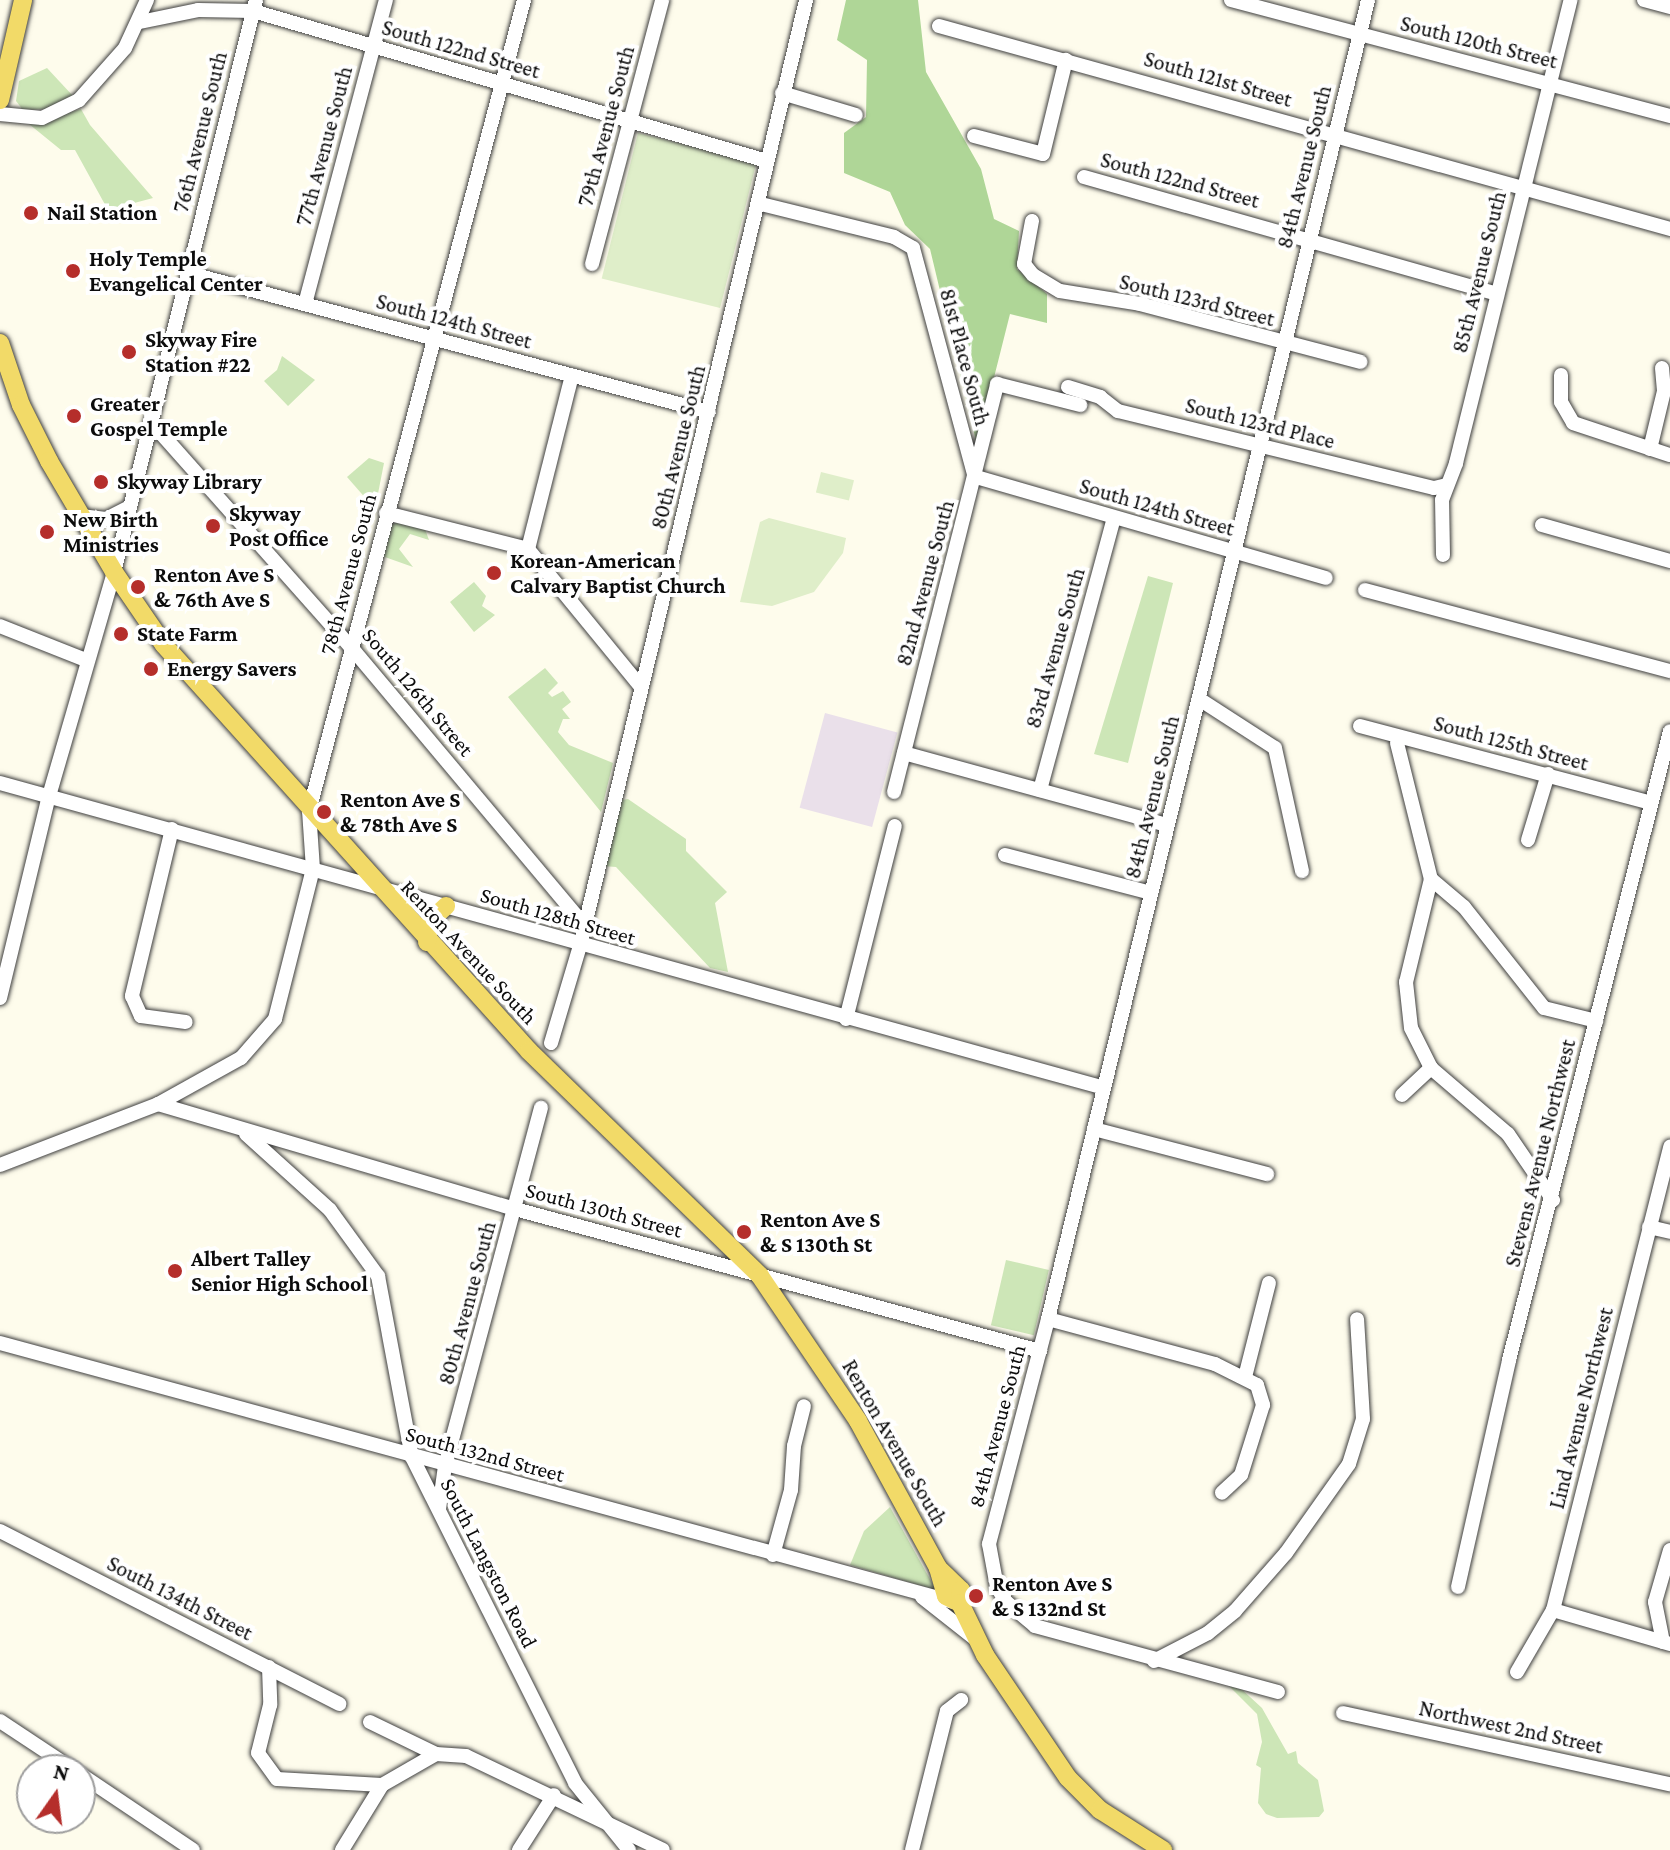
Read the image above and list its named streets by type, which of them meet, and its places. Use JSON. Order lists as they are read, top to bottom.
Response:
{
  "streets": {
    "main road": ["Renton Avenue South"],
    "street": [
      "South 120th Street",
      "South 122nd Street",
      "South 121st Street",
      "79th Avenue South",
      "76th Avenue South",
      "77th Avenue South",
      "84th Avenue South",
      "85th Avenue South",
      "South 123rd Street",
      "South 124th Street",
      "81st Place South",
      "South 123rd Place",
      "80th Avenue South",
      "78th Avenue South",
      "82nd Avenue South",
      "83rd Avenue South",
      "South 126th Street",
      "South 125th Street",
      "South 128th Street",
      "Stevens Avenue Northwest",
      "South 130th Street",
      "Lind Avenue Northwest",
      "South 132nd Street",
      "South Langston Road",
      "South 134th Street",
      "Northwest 2nd Street"
    ]
  },
  "crossings": [
    ["South 120th Street", "84th Avenue South"],
    ["South 120th Street", "85th Avenue South"],
    ["South 122nd Street", "79th Avenue South"],
    ["South 122nd Street", "76th Avenue South"],
    ["South 122nd Street", "77th Avenue South"],
    ["South 122nd Street", "84th Avenue South"],
    ["South 122nd Street", "85th Avenue South"],
    ["South 122nd Street", "80th Avenue South"],
    ["South 122nd Street", "78th Avenue South"],
    ["South 121st Street", "84th Avenue South"],
    ["South 121st Street", "85th Avenue South"],
    ["76th Avenue South", "South 124th Street"],
    ["76th Avenue South", "South 126th Street"],
    ["76th Avenue South", "South 128th Street"],
    ["76th Avenue South", "Renton Avenue South"],
    ["77th Avenue South", "South 124th Street"],
    ["84th Avenue South", "South 123rd Street"],
    ["84th Avenue South", "South 124th Street"],
    ["84th Avenue South", "South 123rd Place"],
    ["84th Avenue South", "South 128th Street"],
    ["84th Avenue South", "South 130th Street"],
    ["85th Avenue South", "South 123rd Place"],
    ["South 124th Street", "81st Place South"],
    ["South 124th Street", "80th Avenue South"],
    ["South 124th Street", "78th Avenue South"],
    ["South 124th Street", "82nd Avenue South"],
    ["South 124th Street", "83rd Avenue South"],
    ["81st Place South", "80th Avenue South"],
    ["81st Place South", "82nd Avenue South"],
    ["80th Avenue South", "South 126th Street"],
    ["80th Avenue South", "South 128th Street"],
    ["80th Avenue South", "South 130th Street"],
    ["80th Avenue South", "South 132nd Street"],
    ["80th Avenue South", "South Langston Road"],
    ["78th Avenue South", "South 126th Street"],
    ["78th Avenue South", "South 128th Street"],
    ["78th Avenue South", "Renton Avenue South"],
    ["78th Avenue South", "South 130th Street"],
    ["South 125th Street", "Stevens Avenue Northwest"],
    ["South 128th Street", "Renton Avenue South"],
    ["Renton Avenue South", "South 130th Street"],
    ["Renton Avenue South", "South 132nd Street"],
    ["South 130th Street", "South Langston Road"],
    ["South 132nd Street", "South Langston Road"]
  ],
  "places": [
    "Nail Station",
    "Holy Temple Evangelical Center",
    "Skyway Fire Station #22",
    "Greater Gospel Temple",
    "Skyway Library",
    "Skyway Post Office",
    "New Birth Ministries",
    "Korean-American Calvary Baptist Church",
    "Renton Ave S & 76th Ave S",
    "State Farm",
    "Energy Savers",
    "Renton Ave S & 78th Ave S",
    "Renton Ave S & S 130th St",
    "Albert Talley Senior High School",
    "Renton Ave S & S 132nd St"
  ],
  "north": "top"
}
